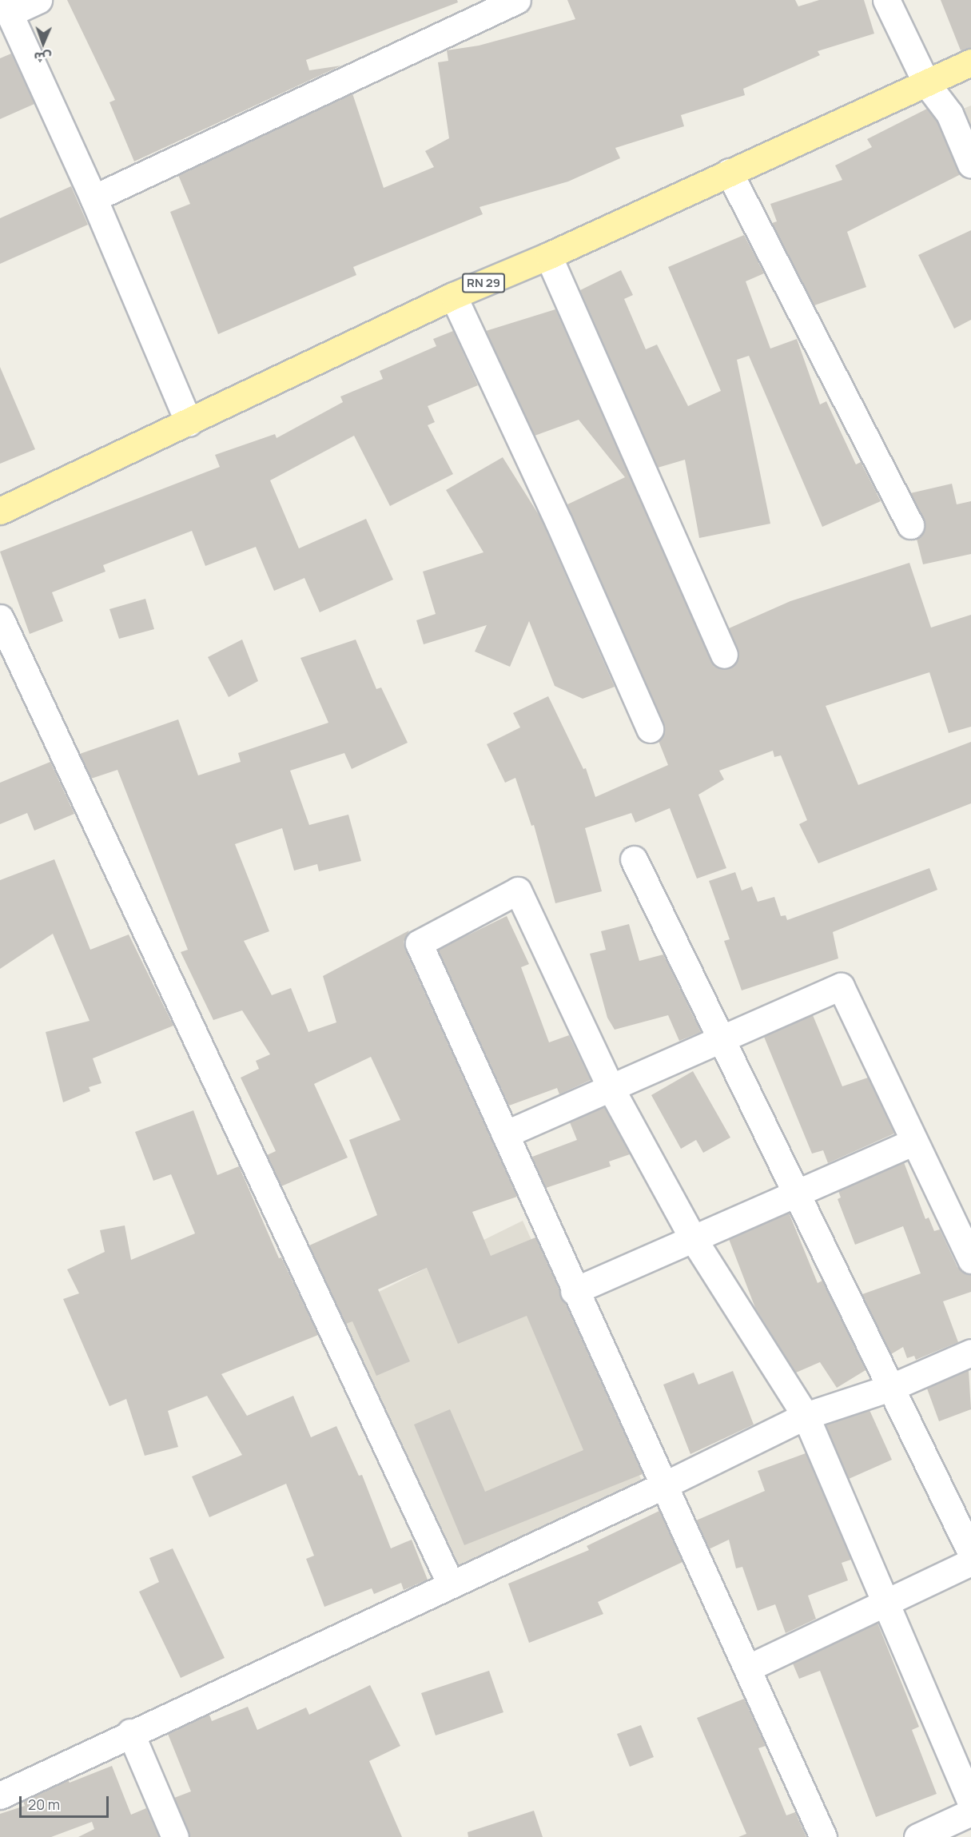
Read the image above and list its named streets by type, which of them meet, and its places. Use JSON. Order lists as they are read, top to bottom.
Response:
{
  "streets": {
    "main road": ["RN 29"]
  },
  "scale_bar": "20 m",
  "north": "bottom"
}
